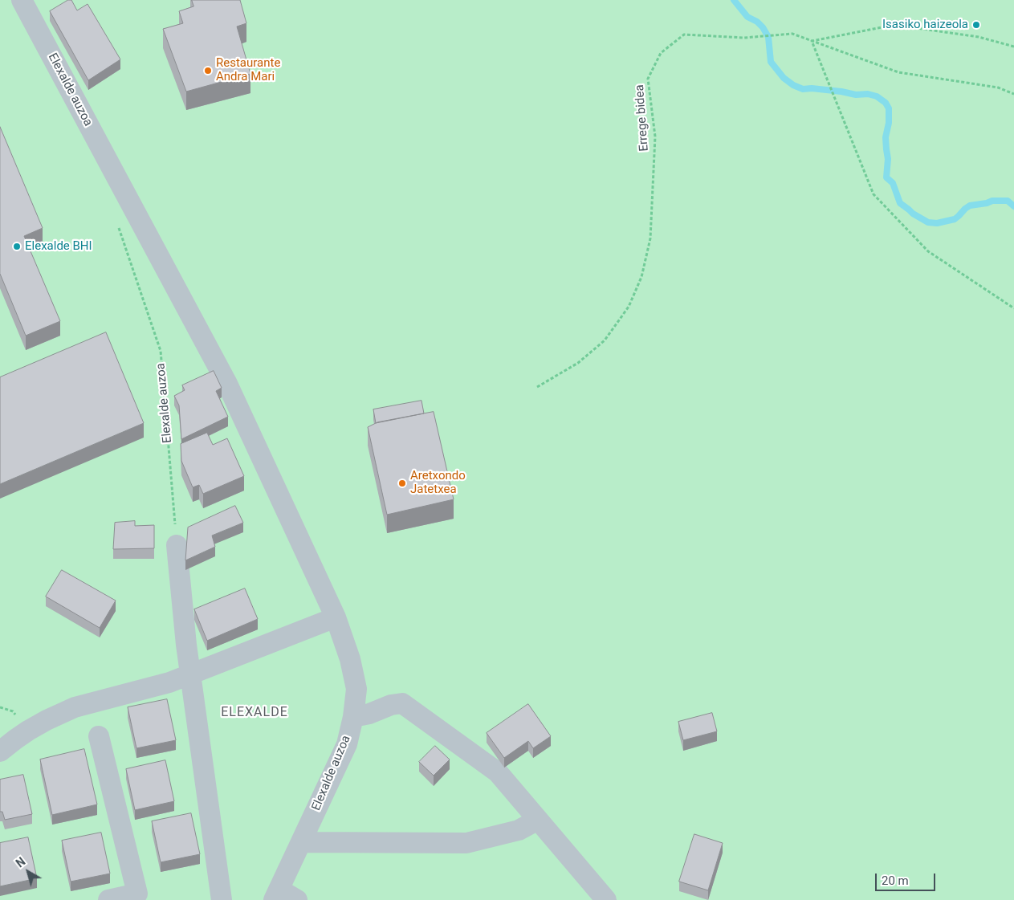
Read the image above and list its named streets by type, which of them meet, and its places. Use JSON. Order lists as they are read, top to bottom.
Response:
{
  "streets": {
    "street": ["Elexalde auzoa"],
    "path": ["Errege bidea"]
  },
  "districts": ["ELEXALDE"],
  "places": [
    "Isasiko haizeola",
    "Restaurante Andra Mari",
    "Elexalde BHI",
    "Aretxondo Jatetxea"
  ],
  "scale_bar": "20 m",
  "north": "top left"
}
